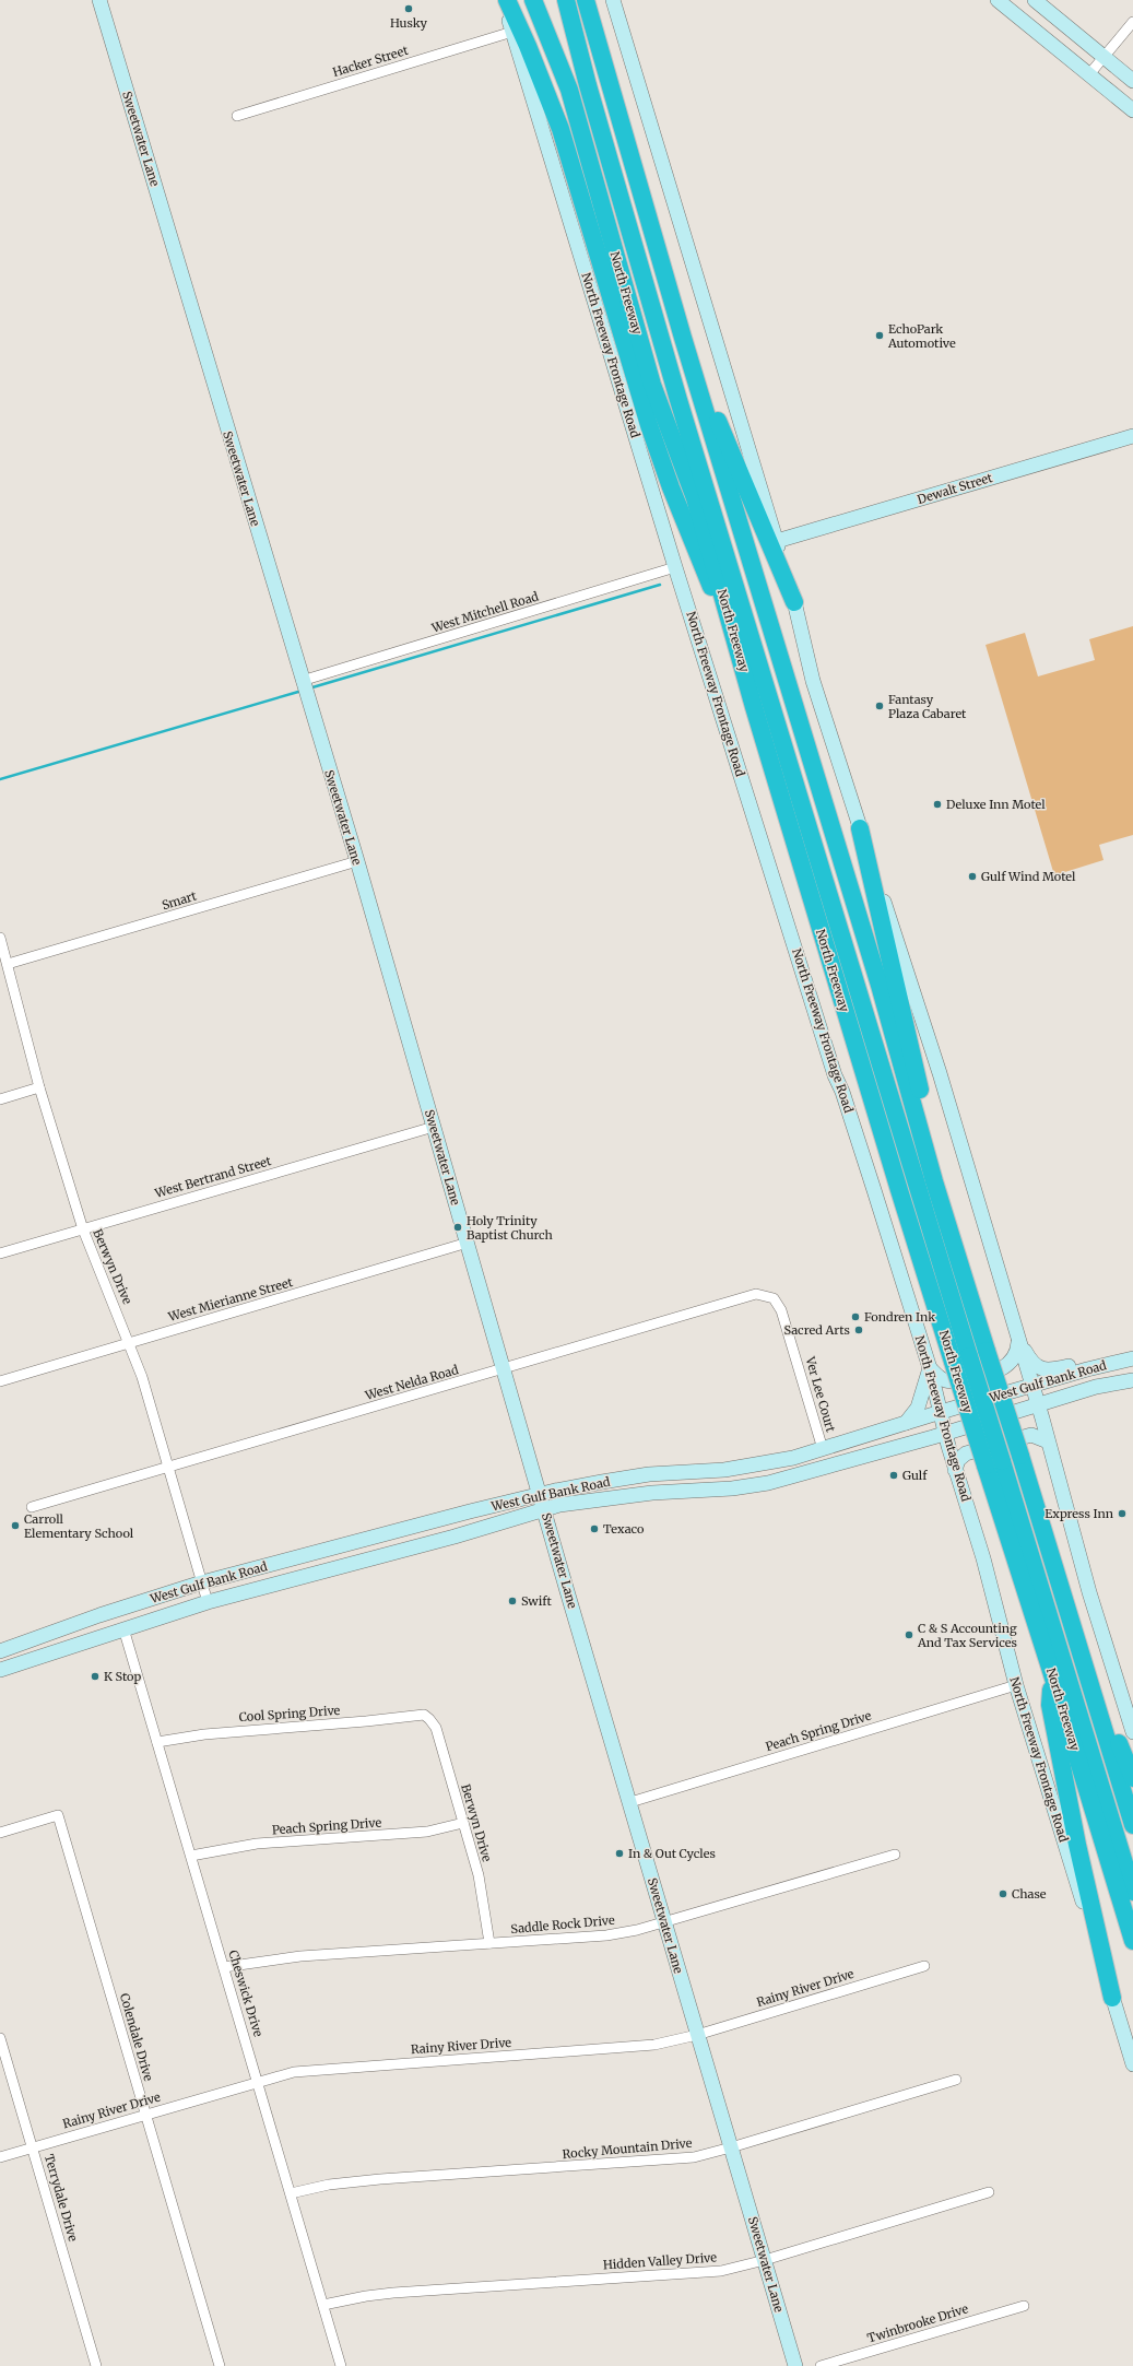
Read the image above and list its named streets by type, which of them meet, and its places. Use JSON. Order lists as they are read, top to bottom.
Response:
{
  "streets": {
    "highway": ["North Freeway"],
    "main road": [
      "Sweetwater Lane",
      "North Freeway Frontage Road",
      "Dewalt Street",
      "West Gulf Bank Road"
    ],
    "street": [
      "Hacker Street",
      "West Mitchell Road",
      "Smart",
      "West Bertrand Street",
      "Berwyn Drive",
      "West Mierianne Street",
      "West Nelda Road",
      "Ver Lee Court",
      "Cool Spring Drive",
      "Peach Spring Drive",
      "Saddle Rock Drive",
      "Rainy River Drive",
      "Cheswick Drive",
      "Colendale Drive",
      "Rocky Mountain Drive",
      "Terrydale Drive",
      "Hidden Valley Drive",
      "Twinbrooke Drive"
    ]
  },
  "crossings": [
    ["Hacker Street", "North Freeway Frontage Road"],
    ["Sweetwater Lane", "West Mitchell Road"],
    ["Sweetwater Lane", "Smart"],
    ["Sweetwater Lane", "West Bertrand Street"],
    ["Sweetwater Lane", "West Mierianne Street"],
    ["Sweetwater Lane", "West Gulf Bank Road"],
    ["Sweetwater Lane", "West Nelda Road"],
    ["Sweetwater Lane", "Peach Spring Drive"],
    ["Sweetwater Lane", "Saddle Rock Drive"],
    ["Sweetwater Lane", "Rainy River Drive"],
    ["Sweetwater Lane", "Rocky Mountain Drive"],
    ["Sweetwater Lane", "Hidden Valley Drive"],
    ["North Freeway Frontage Road", "West Mitchell Road"],
    ["North Freeway Frontage Road", "West Gulf Bank Road"],
    ["North Freeway Frontage Road", "Peach Spring Drive"],
    ["Smart", "Berwyn Drive"],
    ["West Bertrand Street", "Berwyn Drive"],
    ["Berwyn Drive", "West Mierianne Street"],
    ["Berwyn Drive", "West Gulf Bank Road"],
    ["Berwyn Drive", "West Nelda Road"],
    ["Berwyn Drive", "Cool Spring Drive"],
    ["Berwyn Drive", "Peach Spring Drive"],
    ["Berwyn Drive", "Saddle Rock Drive"],
    ["West Gulf Bank Road", "Ver Lee Court"],
    ["West Gulf Bank Road", "Cheswick Drive"],
    ["West Nelda Road", "Ver Lee Court"],
    ["Cool Spring Drive", "Cheswick Drive"],
    ["Peach Spring Drive", "Cheswick Drive"],
    ["Saddle Rock Drive", "Cheswick Drive"],
    ["Rainy River Drive", "Cheswick Drive"],
    ["Rainy River Drive", "Colendale Drive"],
    ["Rainy River Drive", "Terrydale Drive"],
    ["Cheswick Drive", "Rocky Mountain Drive"],
    ["Cheswick Drive", "Hidden Valley Drive"]
  ],
  "places": [
    "Husky",
    "EchoPark Automotive",
    "Fantasy Plaza Cabaret",
    "Deluxe Inn Motel",
    "Gulf Wind Motel",
    "Holy Trinity Baptist Church",
    "Fondren Ink",
    "Sacred Arts",
    "Gulf",
    "Express Inn",
    "Carroll Elementary School",
    "Texaco",
    "Swift",
    "C & S Accounting And Tax Services",
    "K Stop",
    "In & Out Cycles",
    "Chase"
  ]
}
